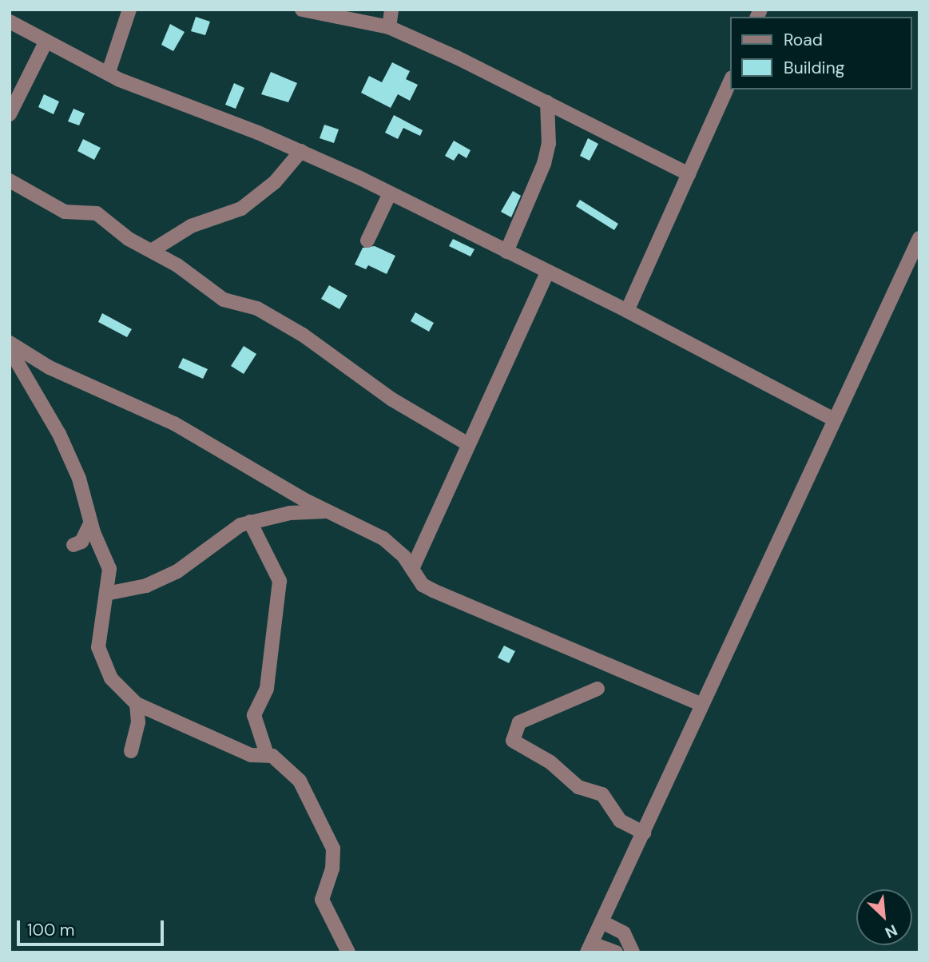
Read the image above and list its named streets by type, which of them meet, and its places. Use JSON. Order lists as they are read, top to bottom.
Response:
{
  "legend": ["Road", "Building"],
  "scale_bar": "100 m",
  "north": "bottom right"
}
